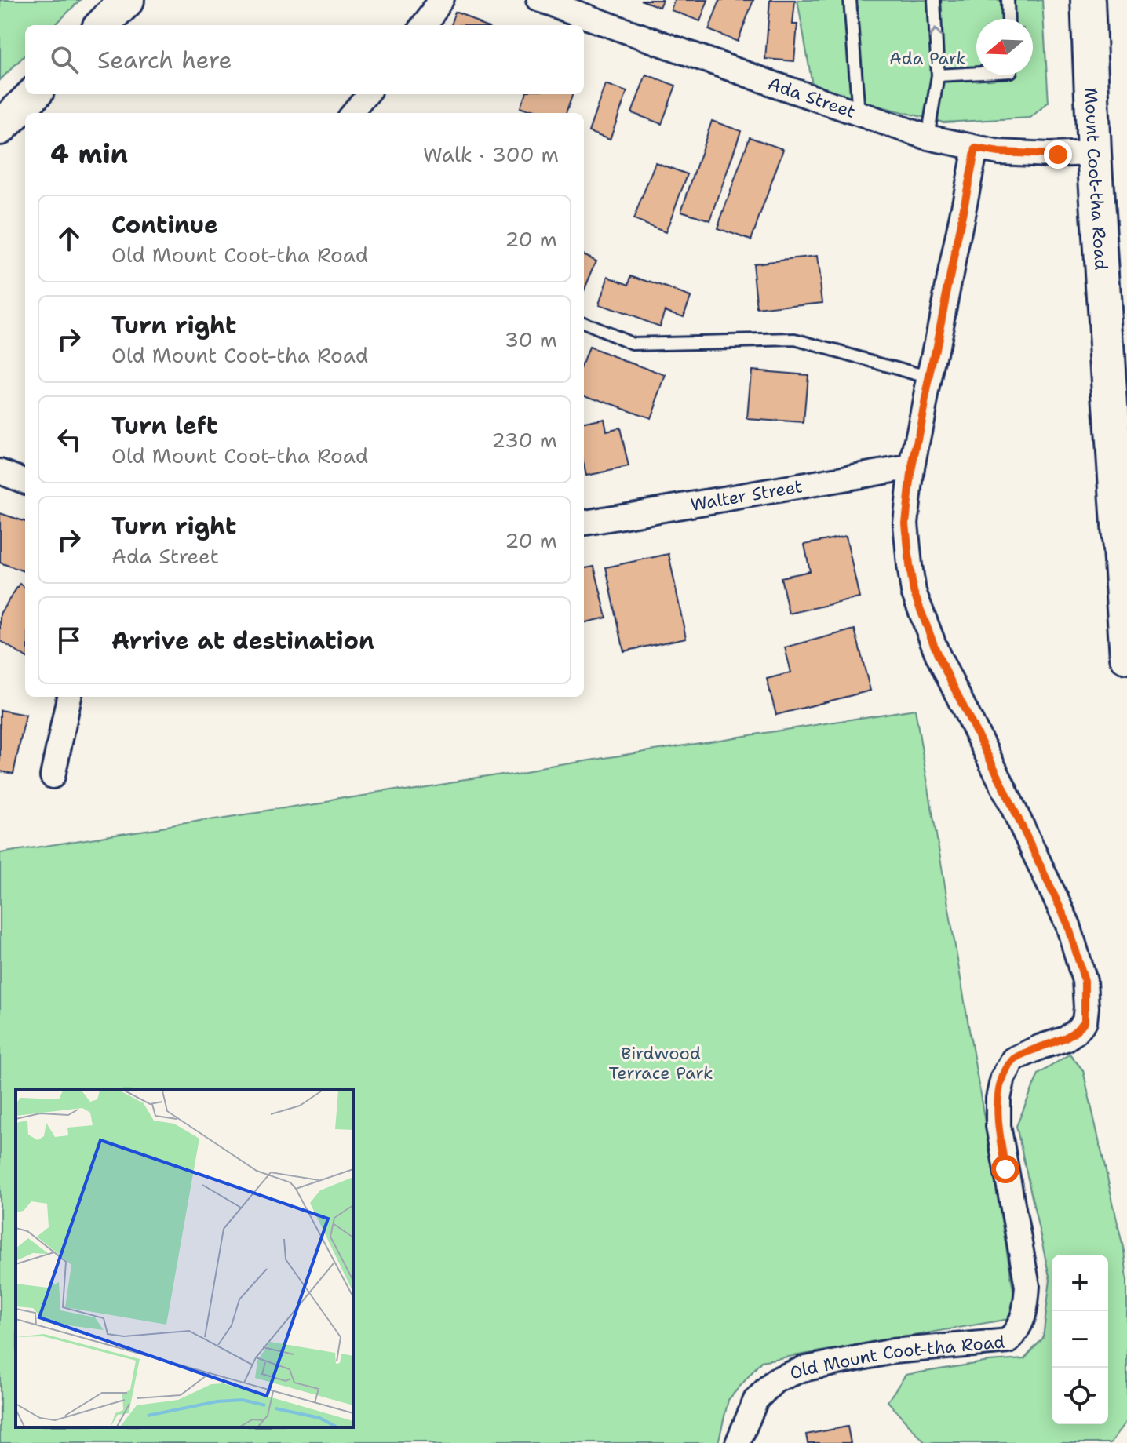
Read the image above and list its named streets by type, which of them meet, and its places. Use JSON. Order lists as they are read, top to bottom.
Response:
{
  "streets": {
    "main road": ["Mount Coot-tha Road"],
    "street": ["Ada Street", "Walter Street", "Old Mount Coot-tha Road"]
  },
  "crossings": [
    ["Ada Street", "Mount Coot-tha Road"],
    ["Ada Street", "Old Mount Coot-tha Road"],
    ["Walter Street", "Old Mount Coot-tha Road"]
  ],
  "parks": ["Ada Park", "Birdwood Terrace Park"],
  "north": "left",
  "page": {
    "search": "Search here",
    "heading": ["4 min", "Walk · 300 m"],
    "list": [
      ["Continue", "Old Mount Coot-tha Road", "20 m"],
      ["Turn right", "Old Mount Coot-tha Road", "30 m"],
      ["Turn left", "Old Mount Coot-tha Road", "230 m"],
      ["Turn right", "Ada Street", "20 m"],
      "Arrive at destination"
    ],
    "map_buttons": ["+", "−"]
  }
}
